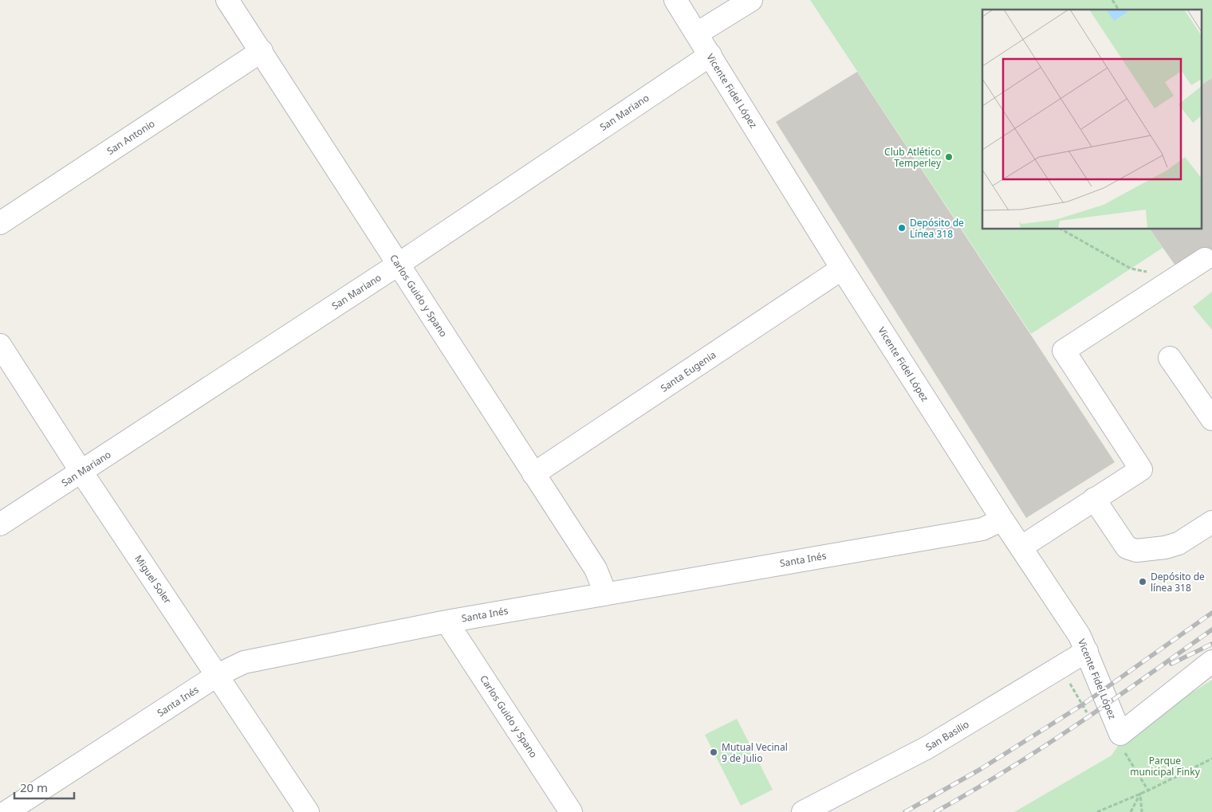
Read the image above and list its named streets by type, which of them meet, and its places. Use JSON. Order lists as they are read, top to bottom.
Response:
{
  "streets": {
    "street": [
      "Vicente Fidel López",
      "San Mariano",
      "San Antonio",
      "Carlos Guido y Spano",
      "Santa Eugenia",
      "Santa Inés",
      "Miguel Soler",
      "San Basilio"
    ]
  },
  "crossings": [
    ["Vicente Fidel López", "San Mariano"],
    ["Vicente Fidel López", "Santa Eugenia"],
    ["Vicente Fidel López", "Santa Inés"],
    ["Vicente Fidel López", "San Basilio"],
    ["San Mariano", "Carlos Guido y Spano"],
    ["San Mariano", "Miguel Soler"],
    ["San Antonio", "Carlos Guido y Spano"],
    ["Carlos Guido y Spano", "Santa Eugenia"],
    ["Carlos Guido y Spano", "Santa Inés"],
    ["Santa Inés", "Miguel Soler"]
  ],
  "parks": ["Parque municipal Finky"],
  "places": [
    "Club Atlético Temperley",
    "Depósito de Línea 318",
    "Depósito de línea 318",
    "Mutual Vecinal 9 de Julio"
  ],
  "scale_bar": "20 m"
}
